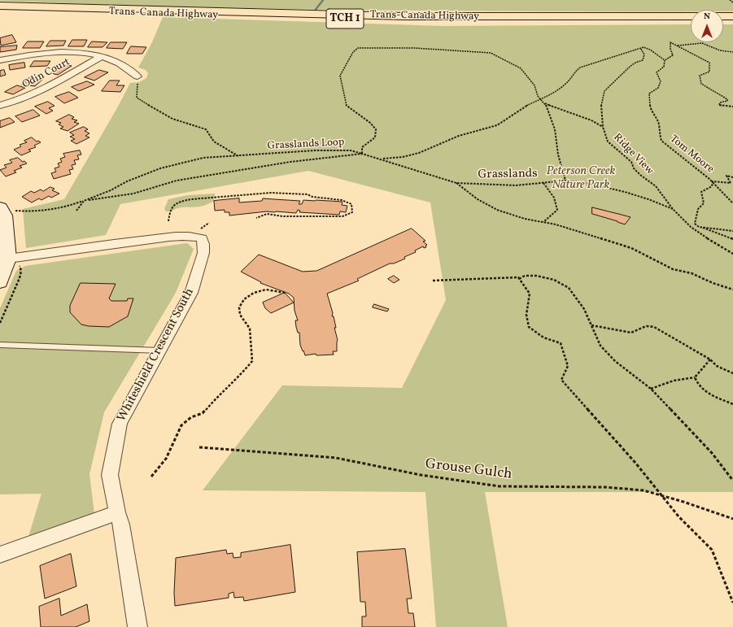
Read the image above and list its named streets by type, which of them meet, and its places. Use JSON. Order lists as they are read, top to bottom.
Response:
{
  "streets": {
    "highway": ["Trans-Canada Highway", "TCH 1"],
    "street": ["Odin Court", "Whiteshield Crescent South"],
    "path": [
      "Grasslands Loop",
      "Ridge View",
      "Tom Moore",
      "Grasslands",
      "Grouse Gulch"
    ]
  },
  "crossings": [
    ["Grasslands Loop", "Ridge View"],
    ["Grasslands Loop", "Grasslands"],
    ["Ridge View", "Grasslands"]
  ],
  "parks": ["Peterson Creek Nature Park"],
  "north": "top"
}
